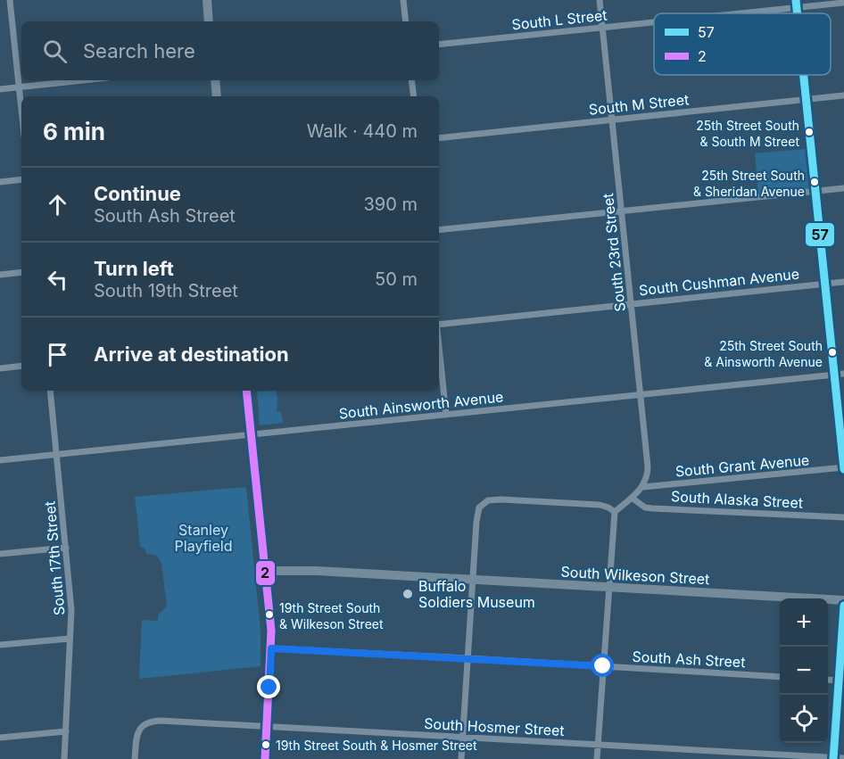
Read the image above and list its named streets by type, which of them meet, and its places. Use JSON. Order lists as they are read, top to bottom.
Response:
{
  "streets": {
    "street": [
      "South L Street",
      "South M Street",
      "South 23rd Street",
      "South Cushman Avenue",
      "South Ainsworth Avenue",
      "South Grant Avenue",
      "South Alaska Street",
      "South 17th Street",
      "South Wilkeson Street",
      "South Ash Street",
      "South Hosmer Street"
    ]
  },
  "crossings": [
    ["South L Street", "South 23rd Street"],
    ["South M Street", "South 23rd Street"],
    ["South 23rd Street", "South Cushman Avenue"],
    ["South 23rd Street", "South Ainsworth Avenue"],
    ["South 23rd Street", "South Grant Avenue"],
    ["South Ainsworth Avenue", "South 17th Street"]
  ],
  "parks": ["Stanley Playfield"],
  "places": [
    "25th Street South & South M Street",
    "25th Street South & Sheridan Avenue",
    "25th Street South & Ainsworth Avenue",
    "Buffalo Soldiers Museum",
    "19th Street South & Wilkeson Street",
    "19th Street South & Hosmer Street"
  ],
  "lines": ["transit line 57", "transit line 2"],
  "legend": ["57", "2"],
  "page": {
    "search": "Search here",
    "heading": ["6 min", "Walk · 440 m"],
    "list": [
      ["Continue", "South Ash Street", "390 m"],
      ["Turn left", "South 19th Street", "50 m"],
      "Arrive at destination"
    ],
    "map_buttons": ["+", "−"]
  }
}
